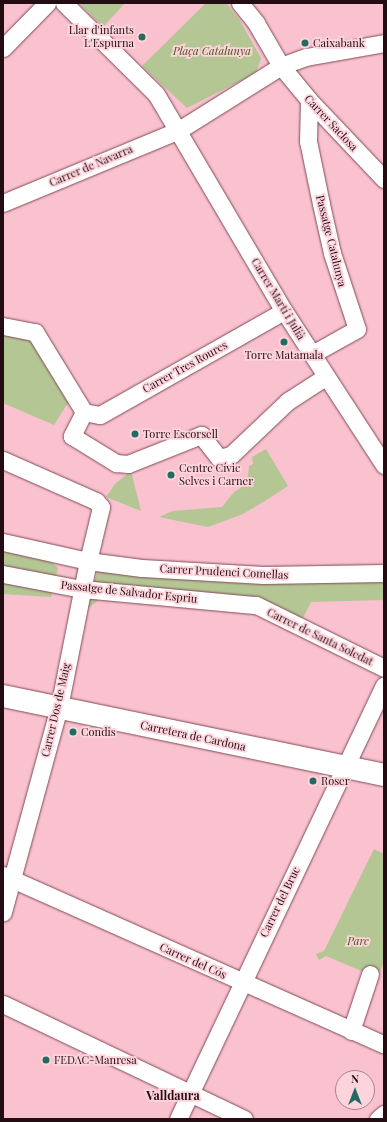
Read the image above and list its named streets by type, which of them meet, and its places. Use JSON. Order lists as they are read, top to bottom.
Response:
{
  "streets": {
    "main road": ["Carretera de Cardona"],
    "street": [
      "Carrer Saclosa",
      "Carrer de Navarra",
      "Passatge Catalunya",
      "Carrer Martí i Julià",
      "Carrer Tres Roures",
      "Carrer Prudenci Comellas",
      "Passatge de Salvador Espriu",
      "Carrer de Santa Soledat",
      "Carrer Dos de Maig",
      "Carrer del Bruc",
      "Carrer del Cós"
    ]
  },
  "crossings": [
    ["Carrer Saclosa", "Passatge Catalunya"],
    ["Carrer de Navarra", "Carrer Martí i Julià"],
    ["Passatge Catalunya", "Carrer Martí i Julià"],
    ["Carrer Martí i Julià", "Carrer Tres Roures"],
    ["Carrer Prudenci Comellas", "Carrer Dos de Maig"],
    ["Passatge de Salvador Espriu", "Carrer de Santa Soledat"],
    ["Passatge de Salvador Espriu", "Carrer Dos de Maig"],
    ["Carrer Dos de Maig", "Carretera de Cardona"],
    ["Carrer Dos de Maig", "Carrer del Cós"],
    ["Carretera de Cardona", "Carrer del Bruc"],
    ["Carrer del Bruc", "Carrer del Cós"]
  ],
  "districts": ["Valldaura"],
  "parks": ["Plaça Catalunya", "Parc"],
  "places": [
    "Llar d'infants L'Espurna",
    "Caixabank",
    "Torre Matamala",
    "Torre Escorsell",
    "Centre Cívic Selves i Carner",
    "Condis",
    "Roser",
    "FEDAC-Manresa"
  ],
  "north": "top"
}
